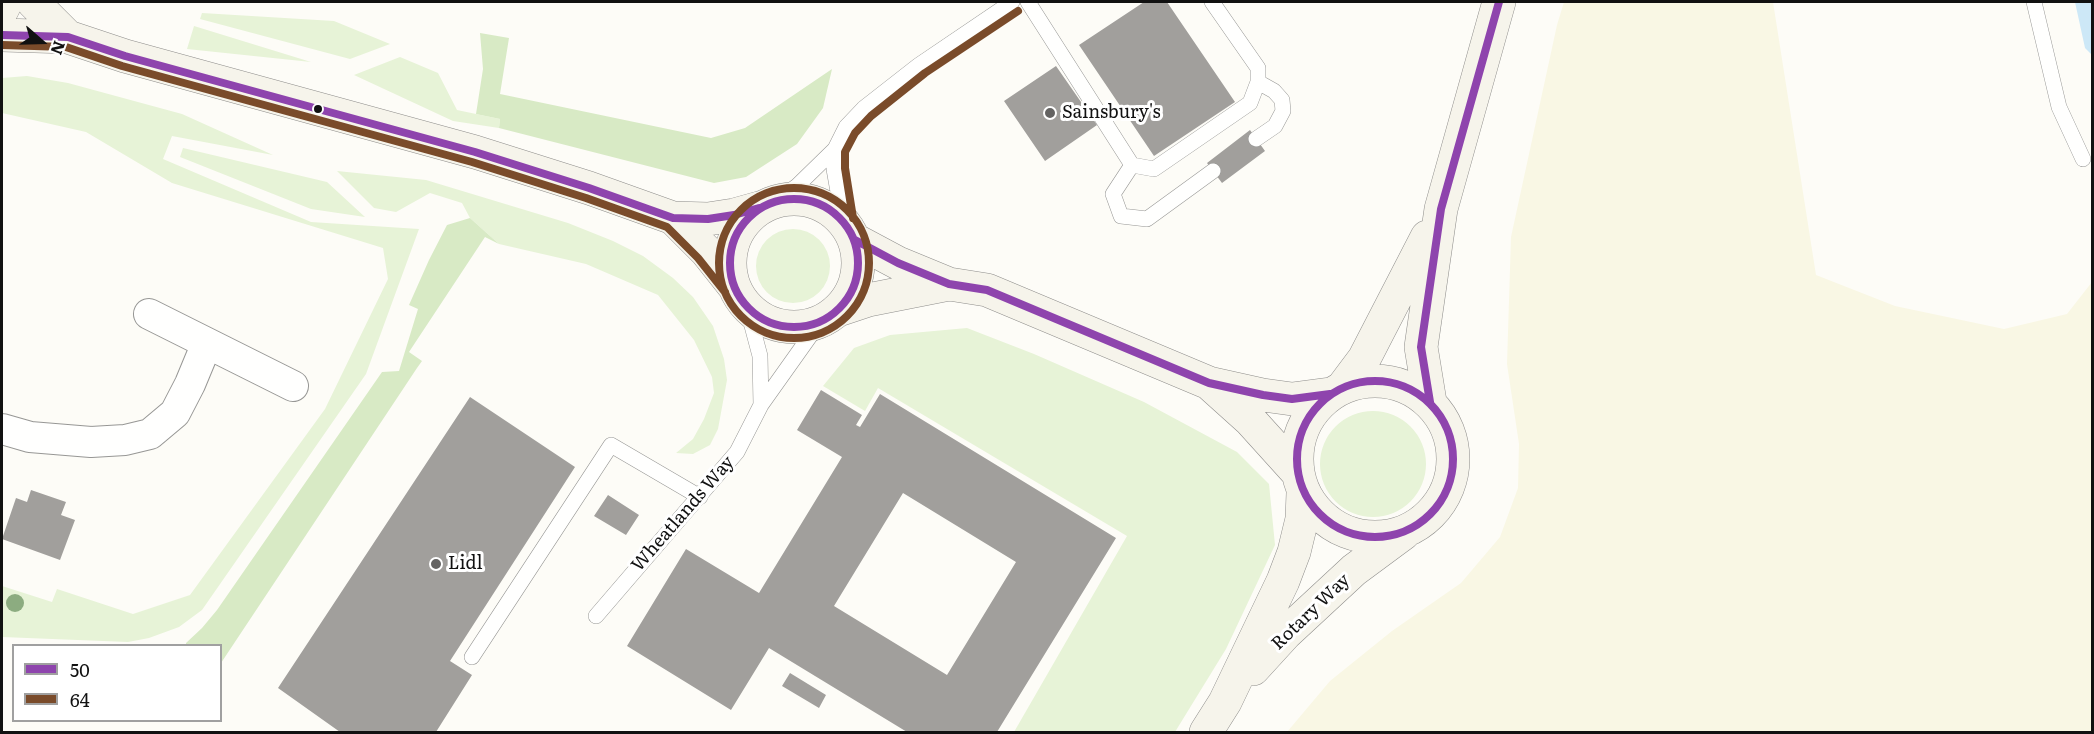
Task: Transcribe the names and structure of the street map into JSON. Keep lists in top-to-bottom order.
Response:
{
  "streets": {
    "street": ["Rotary Way"],
    "lane": ["Wheatlands Way"]
  },
  "places": ["Sainsbury's", "Lidl"],
  "lines": ["transit line 50", "transit line 64"],
  "legend": ["50", "64"],
  "north": "right"
}
